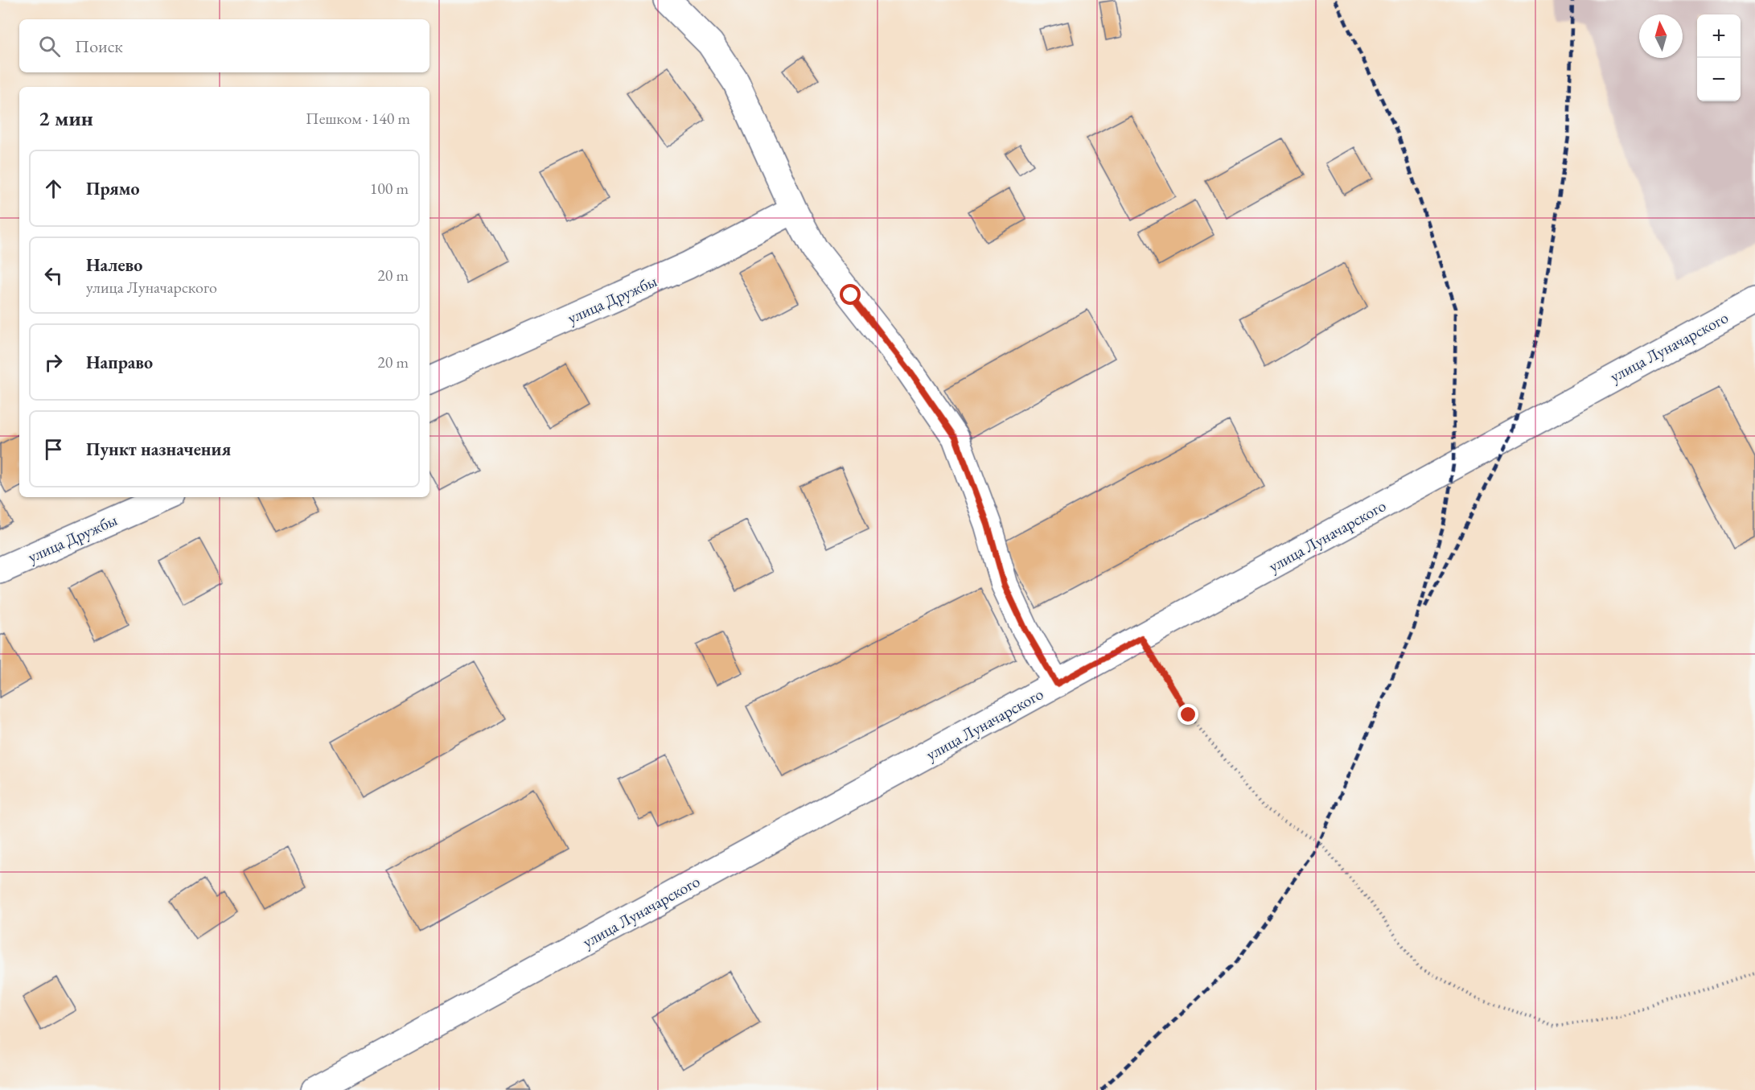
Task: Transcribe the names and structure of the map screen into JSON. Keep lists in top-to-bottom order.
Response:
{
  "streets": {
    "street": ["улица Дружбы", "улица Луначарского"]
  },
  "north": "top",
  "page": {
    "map_buttons": ["+", "−"],
    "search": "Поиск",
    "heading": ["2 мин", "Пешком · 140 m"],
    "list": [
      ["Прямо", "100 m"],
      ["Налево", "улица Луначарского", "20 m"],
      ["Направо", "20 m"],
      "Пункт назначения"
    ]
  }
}
